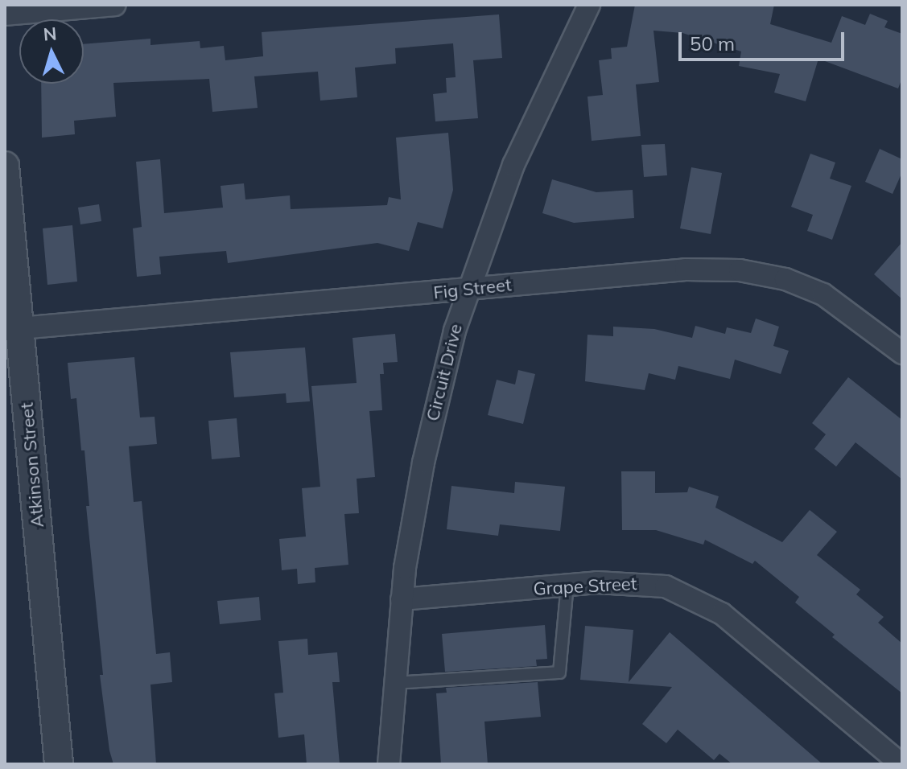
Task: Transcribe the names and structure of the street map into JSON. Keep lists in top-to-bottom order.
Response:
{
  "streets": {
    "street": [
      "Fig Street",
      "Circuit Drive",
      "Atkinson Street",
      "Grape Street"
    ]
  },
  "crossings": [
    ["Fig Street", "Circuit Drive"],
    ["Fig Street", "Atkinson Street"],
    ["Circuit Drive", "Grape Street"]
  ],
  "scale_bar": "50 m",
  "north": "top"
}
